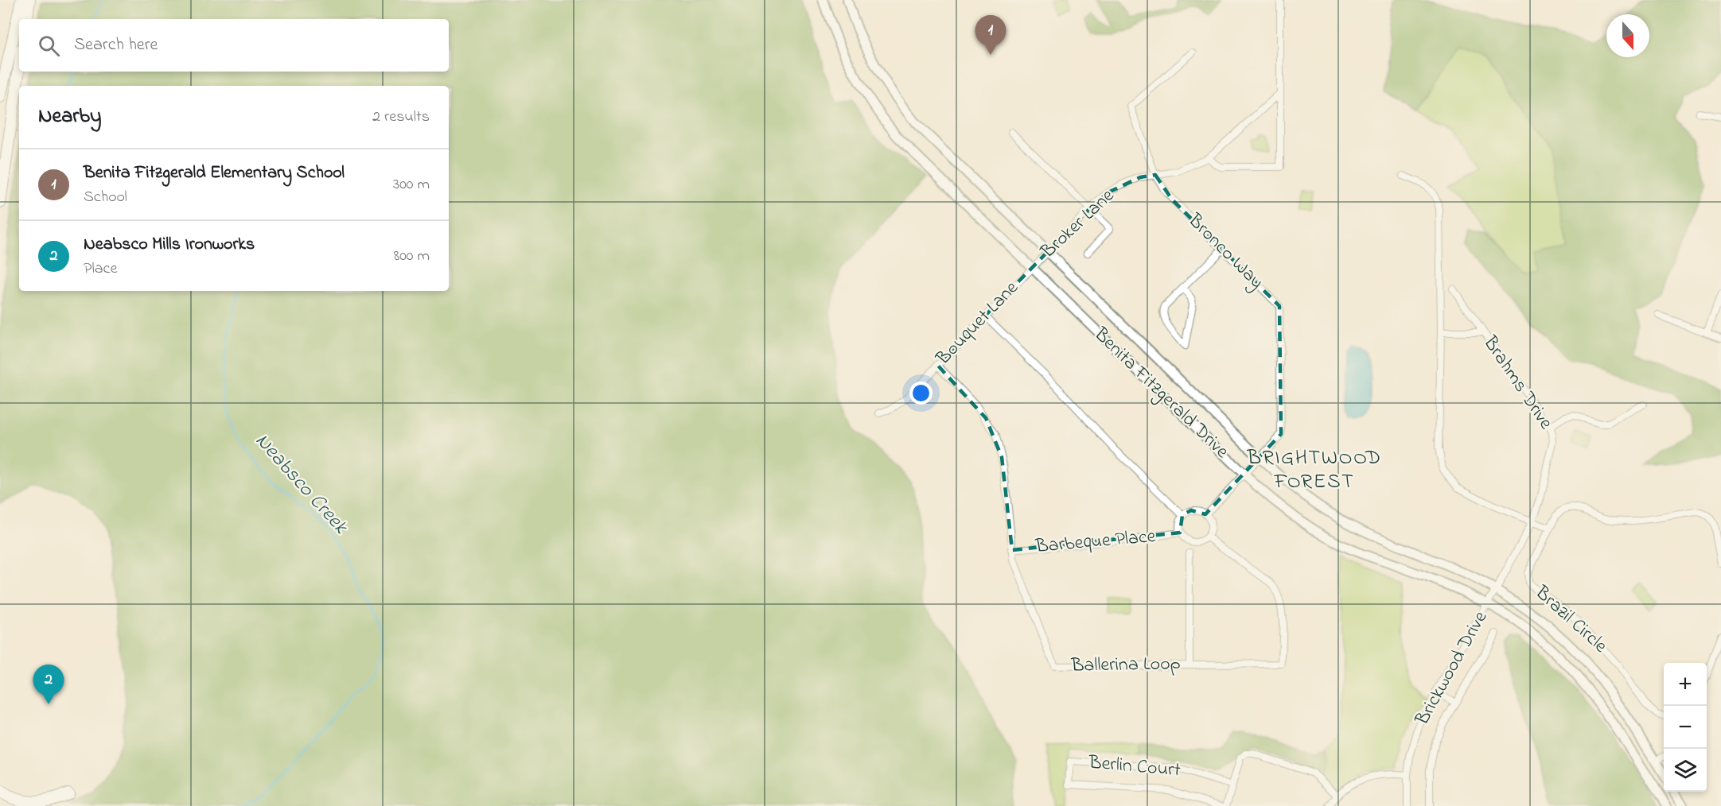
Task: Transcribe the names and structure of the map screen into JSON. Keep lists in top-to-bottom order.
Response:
{
  "streets": {
    "main road": ["Benita Fitzgerald Drive"],
    "street": [
      "Broker Lane",
      "Bronco Way",
      "Bouquet Lane",
      "Brahms Drive",
      "Barbeque Place",
      "Brazil Circle",
      "Ballerina Loop",
      "Brickwood Drive",
      "Berlin Court"
    ]
  },
  "crossings": [
    ["Broker Lane", "Bronco Way"],
    ["Broker Lane", "Bouquet Lane"],
    ["Broker Lane", "Benita Fitzgerald Drive"],
    ["Bronco Way", "Benita Fitzgerald Drive"],
    ["Bouquet Lane", "Benita Fitzgerald Drive"],
    ["Bouquet Lane", "Ballerina Loop"],
    ["Brahms Drive", "Benita Fitzgerald Drive"],
    ["Brahms Drive", "Brickwood Drive"],
    ["Benita Fitzgerald Drive", "Brickwood Drive"],
    ["Barbeque Place", "Ballerina Loop"]
  ],
  "districts": ["BRIGHTWOOD FOREST"],
  "water": ["Neabsco Creek"],
  "north": "bottom",
  "page": {
    "pins": ["1", "2"],
    "search": "Search here",
    "heading": ["Nearby", "2 results"],
    "list": [
      {
        "mark": "1",
        "name": "Benita Fitzgerald Elementary School",
        "note": "School",
        "value": "300 m"
      },
      {
        "mark": "2",
        "name": "Neabsco Mills Ironworks",
        "note": "Place",
        "value": "800 m"
      }
    ],
    "map_buttons": ["+", "−"]
  }
}
